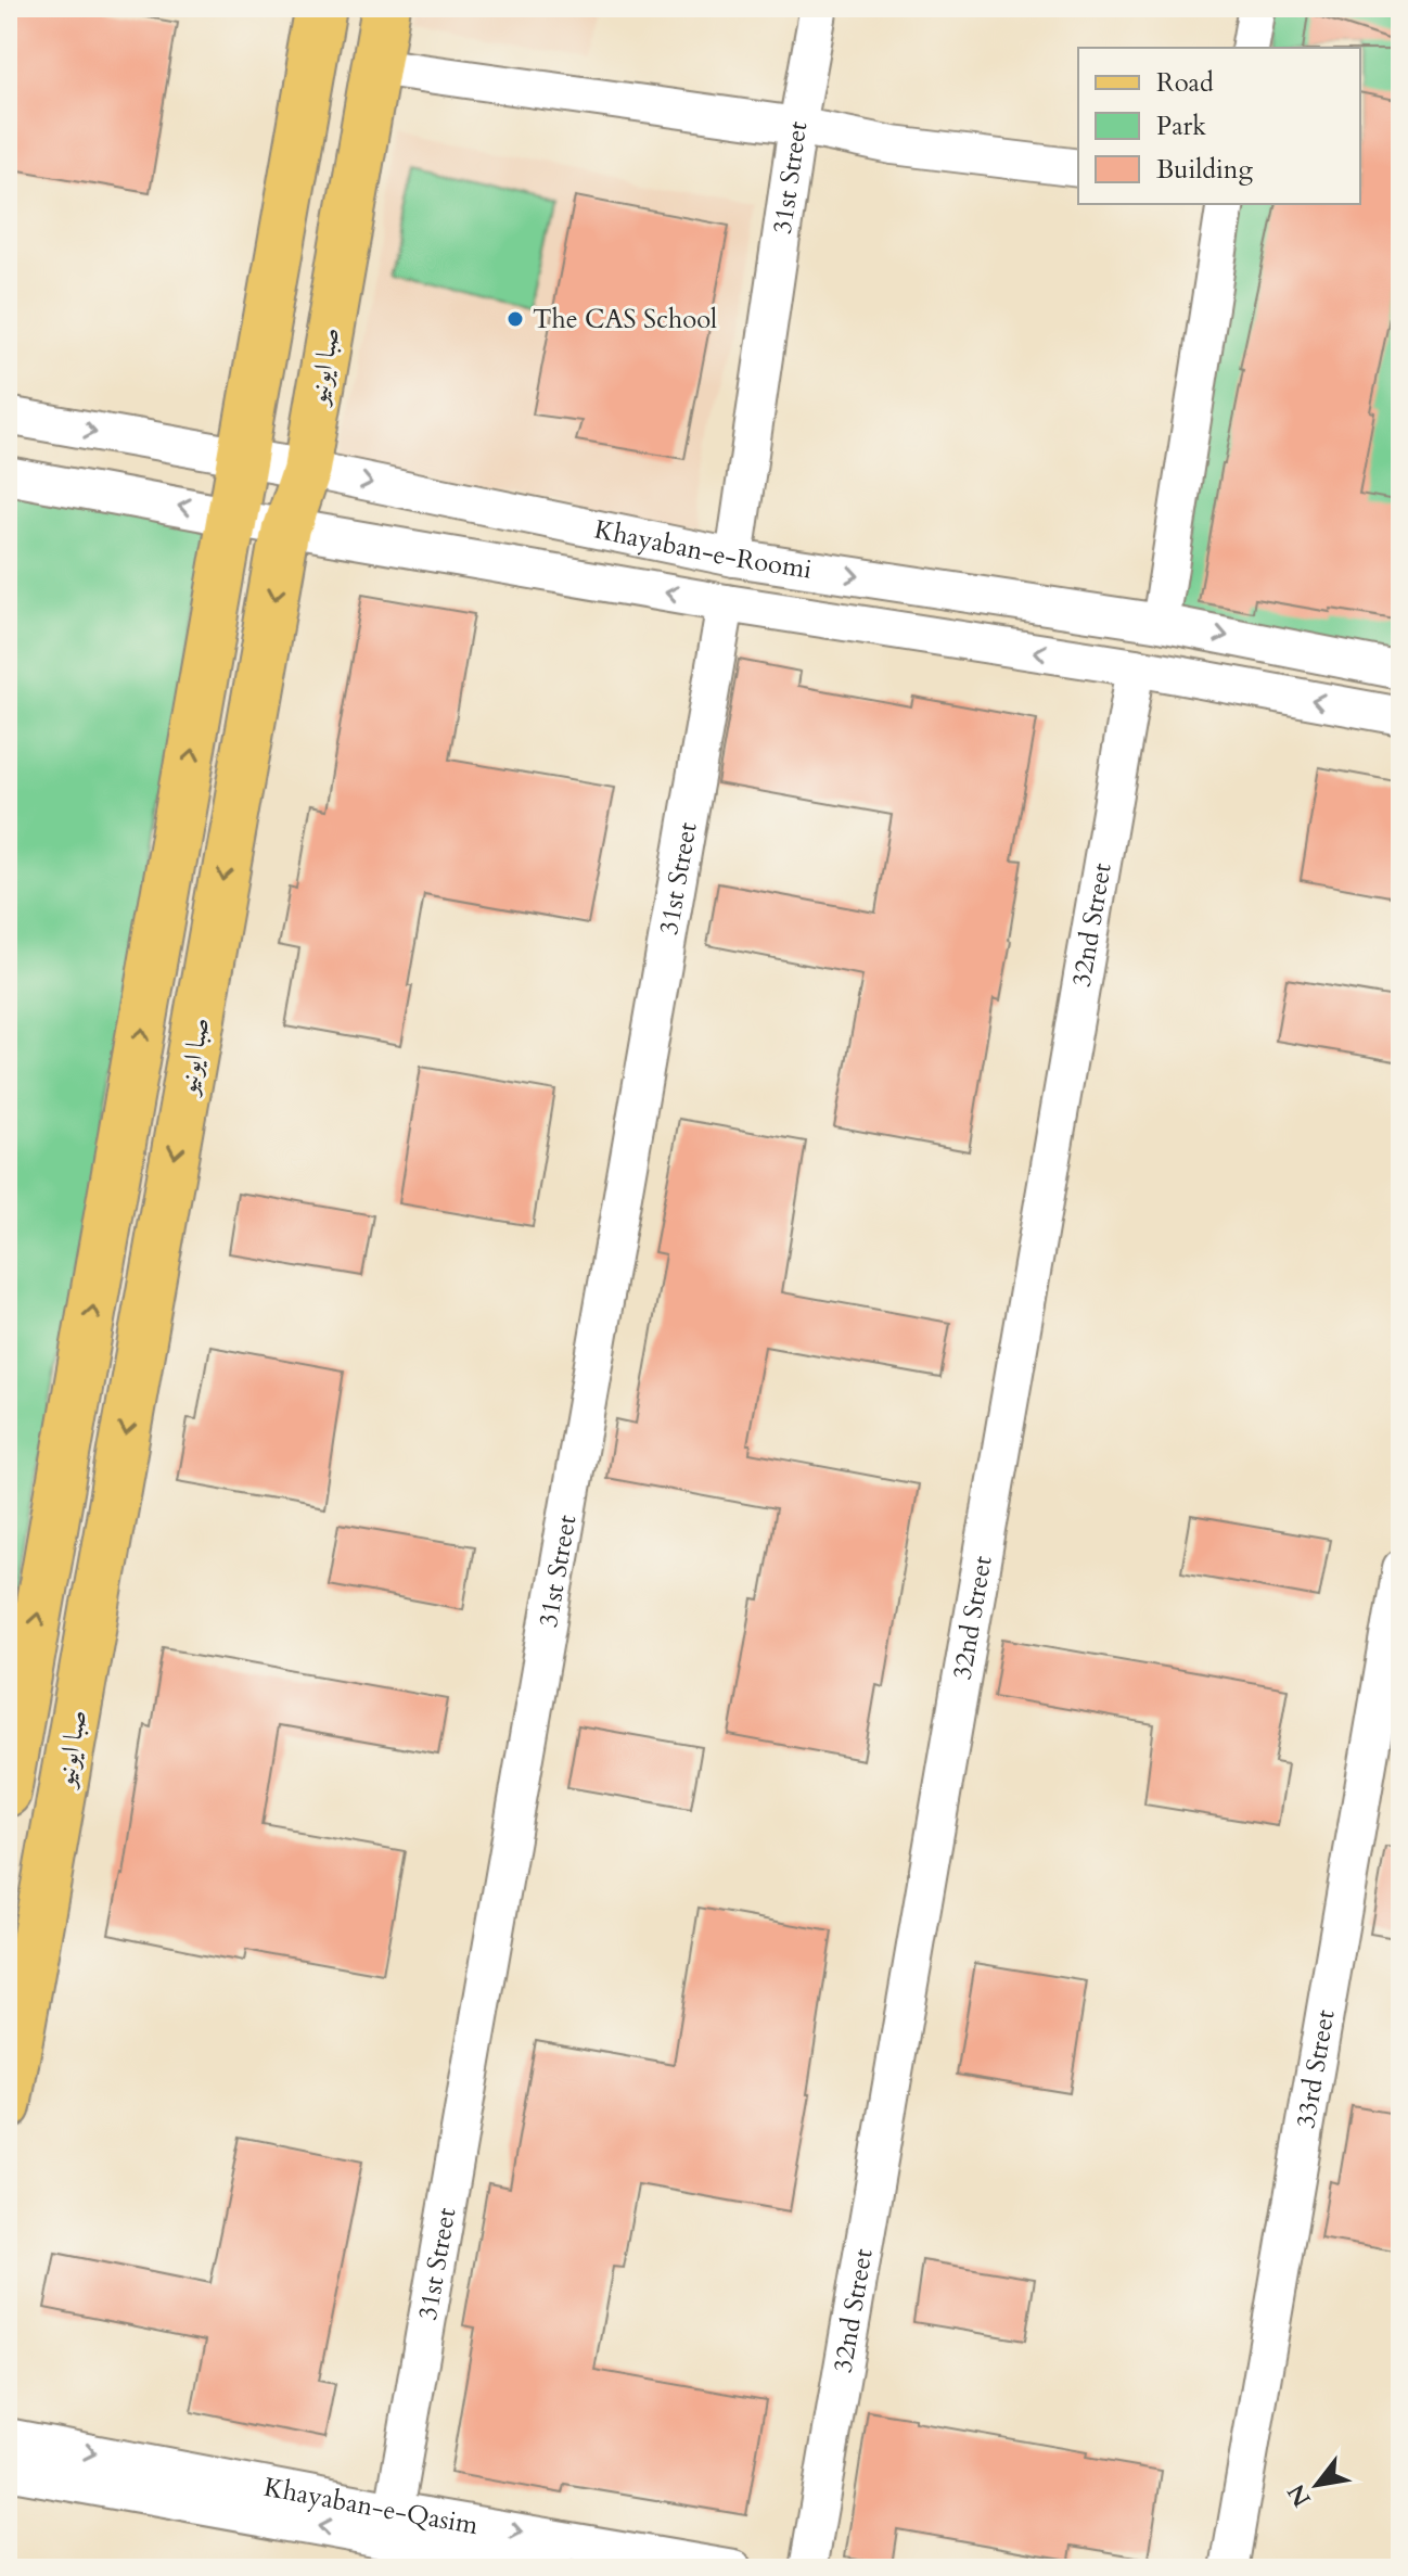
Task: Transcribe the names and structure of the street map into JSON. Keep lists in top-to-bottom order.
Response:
{
  "streets": {
    "main road": ["صبا ایونیو"],
    "street": [
      "31st Street",
      "Khayaban-e-Roomi",
      "32nd Street",
      "33rd Street",
      "Khayaban-e-Qasim"
    ]
  },
  "crossings": [
    ["31st Street", "Khayaban-e-Roomi"],
    ["31st Street", "Khayaban-e-Qasim"],
    ["صبا ایونیو", "Khayaban-e-Roomi"],
    ["Khayaban-e-Roomi", "32nd Street"]
  ],
  "places": ["The CAS School"],
  "legend": ["Road", "Park", "Building"],
  "north": "bottom left"
}
